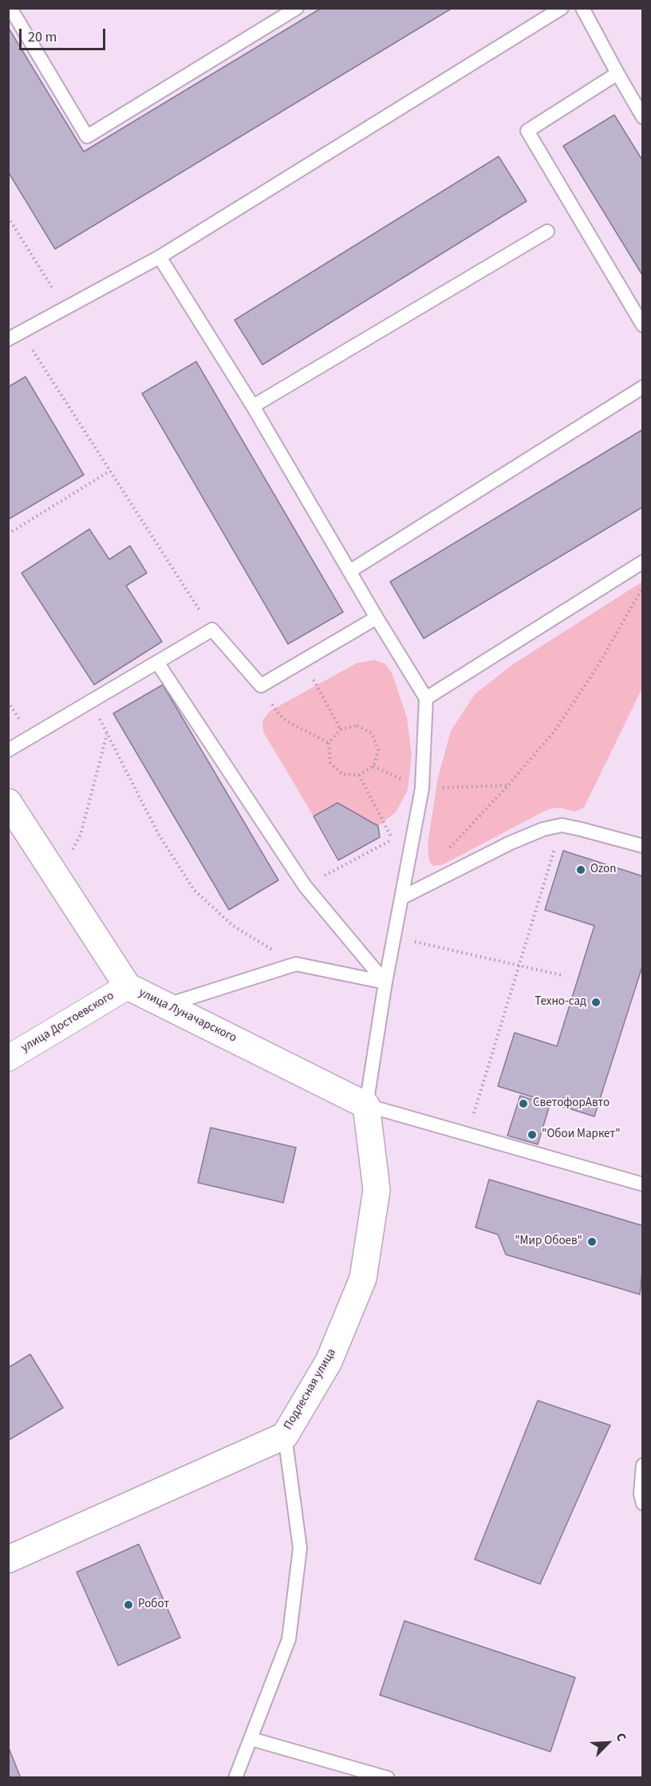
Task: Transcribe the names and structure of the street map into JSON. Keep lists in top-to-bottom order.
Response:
{
  "streets": {
    "street": ["улица Луначарского", "улица Достоевского", "Подлесная улица"]
  },
  "crossings": [
    ["улица Луначарского", "улица Достоевского"],
    ["улица Луначарского", "Подлесная улица"]
  ],
  "places": [
    "Ozon",
    "Техно-сад",
    "СветофорАвто",
    "\"Обои Маркет\"",
    "\"Мир Обоев\"",
    "Робот"
  ],
  "scale_bar": "20 m",
  "north": "top right"
}
